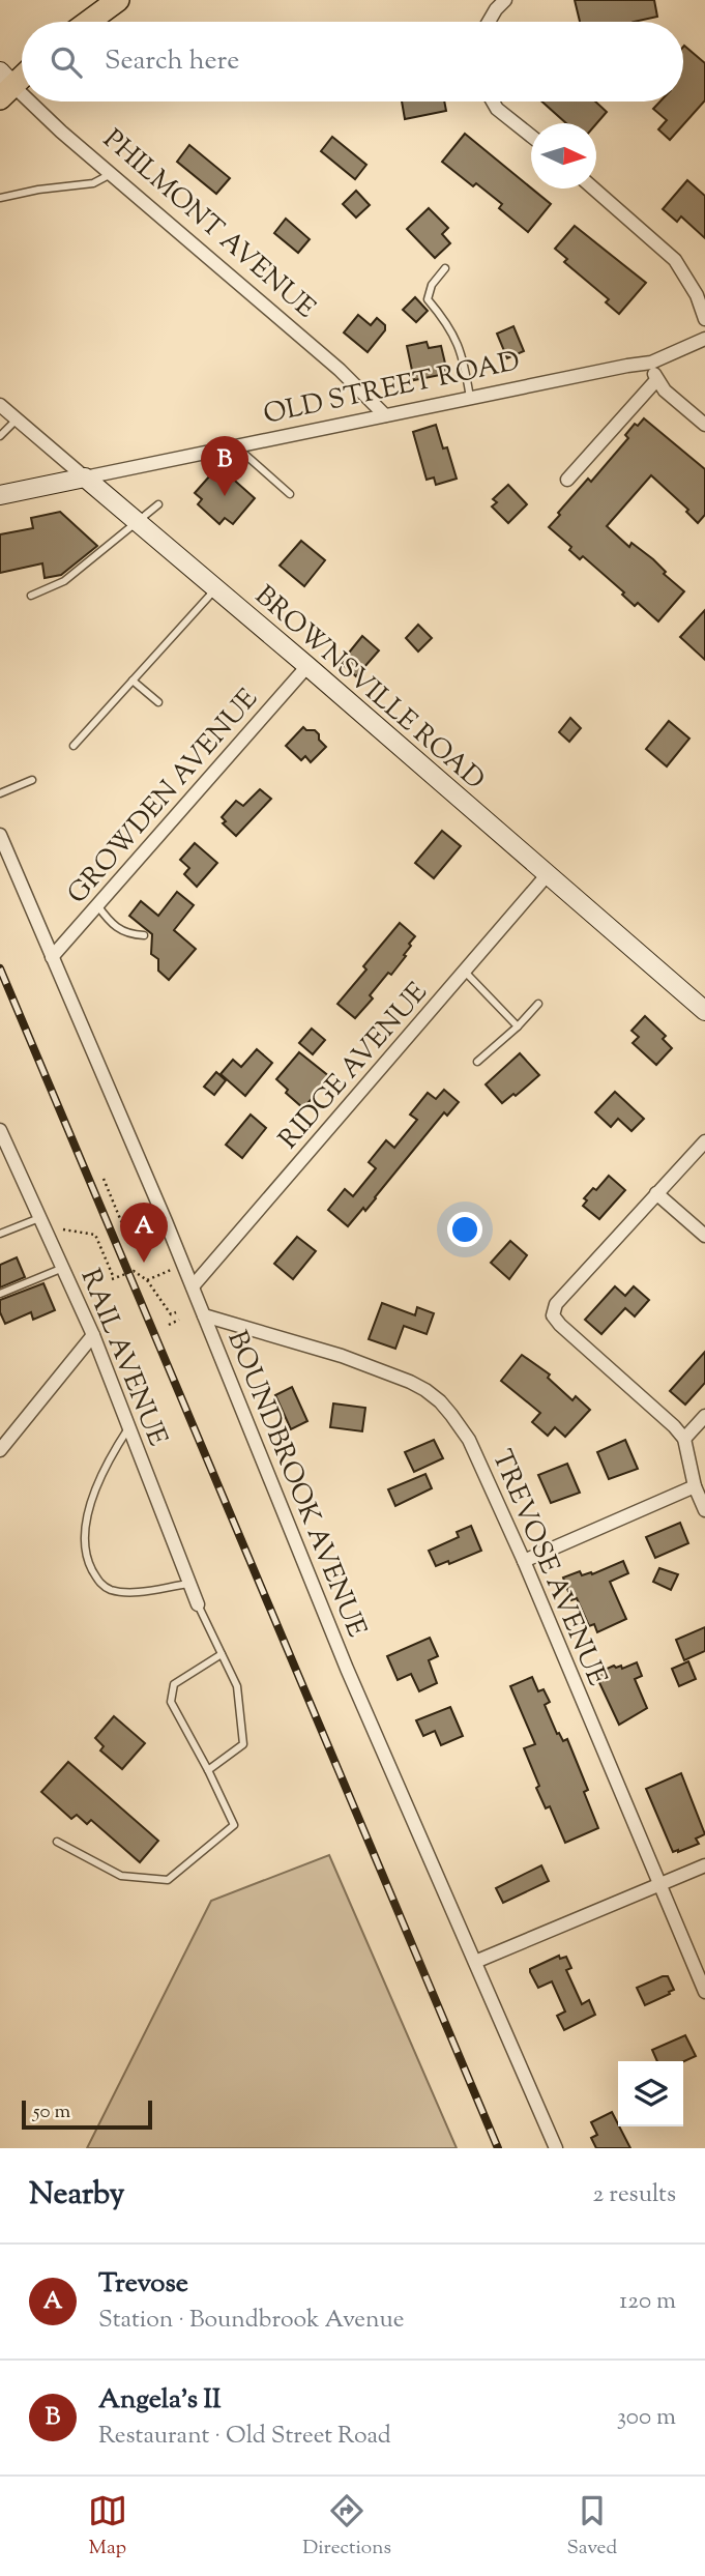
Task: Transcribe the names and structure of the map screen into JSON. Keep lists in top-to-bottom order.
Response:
{
  "streets": {
    "street": [
      "PHILMONT AVENUE",
      "OLD STREET ROAD",
      "BROWNSVILLE ROAD",
      "GROWDEN AVENUE",
      "RIDGE AVENUE",
      "RAIL AVENUE",
      "BOUNDBROOK AVENUE",
      "TREVOSE AVENUE"
    ]
  },
  "crossings": [
    ["PHILMONT AVENUE", "OLD STREET ROAD"],
    ["OLD STREET ROAD", "BROWNSVILLE ROAD"],
    ["BROWNSVILLE ROAD", "GROWDEN AVENUE"],
    ["BROWNSVILLE ROAD", "RIDGE AVENUE"],
    ["GROWDEN AVENUE", "BOUNDBROOK AVENUE"],
    ["RIDGE AVENUE", "BOUNDBROOK AVENUE"],
    ["BOUNDBROOK AVENUE", "TREVOSE AVENUE"]
  ],
  "scale_bar": "50 m",
  "north": "right",
  "page": {
    "search": "Search here",
    "pins": ["B", "A"],
    "scale": "50 m",
    "heading": ["Nearby", "2 results"],
    "list": [
      {
        "mark": "A",
        "name": "Trevose",
        "note": "Station · Boundbrook Avenue",
        "value": "120 m"
      },
      {
        "mark": "B",
        "name": "Angela's II",
        "note": "Restaurant · Old Street Road",
        "value": "300 m"
      }
    ],
    "nav": ["Map", "Directions", "Saved"]
  }
}
